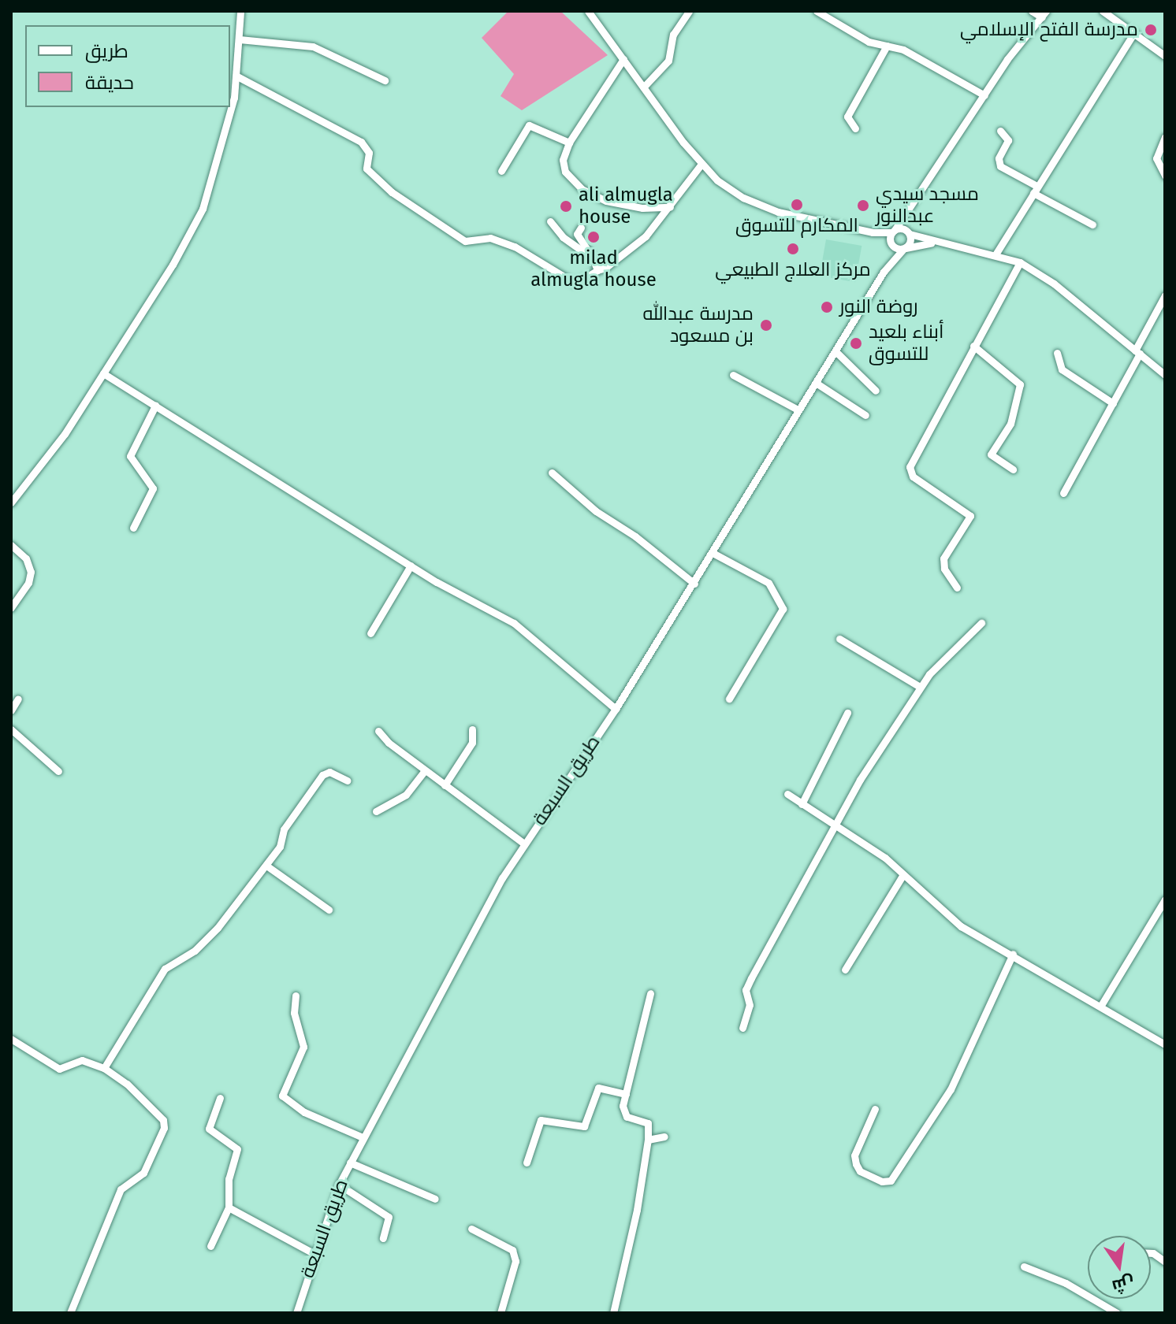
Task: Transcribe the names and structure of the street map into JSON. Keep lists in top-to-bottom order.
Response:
{
  "streets": {
    "street": ["طريق السبعة"]
  },
  "places": [
    "مدرسة الفتح الإسلامي",
    "المكارم للتسوق",
    "مسجد سيدي عبدالنور",
    "ali almugla house",
    "milad almugla house",
    "مركز العلاج الطبيعي",
    "روضة النور",
    "مدرسة عبدالله بن مسعود",
    "أبناء بلعيد للتسوق"
  ],
  "legend": ["طريق", "حديقة"],
  "north": "bottom"
}
